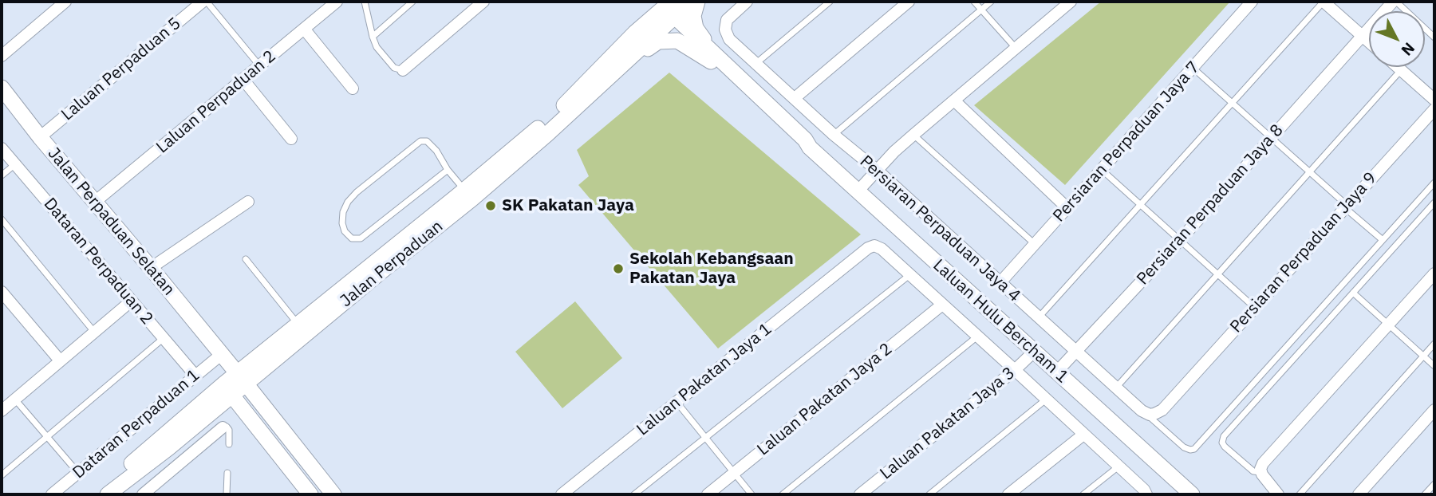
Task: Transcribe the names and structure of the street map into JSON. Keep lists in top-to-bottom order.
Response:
{
  "streets": {
    "street": [
      "Laluan Perpaduan 5",
      "Laluan Perpaduan 2",
      "Persiaran Perpaduan Jaya 7",
      "Persiaran Perpaduan Jaya 8",
      "Jalan Perpaduan Selatan",
      "Persiaran Perpaduan Jaya 4",
      "Persiaran Perpaduan Jaya 9",
      "Dataran Perpaduan 2",
      "Jalan Perpaduan",
      "Laluan Hulu Bercham 1",
      "Laluan Pakatan Jaya 1",
      "Laluan Pakatan Jaya 2",
      "Laluan Pakatan Jaya 3",
      "Dataran Perpaduan 1"
    ]
  },
  "crossings": [
    ["Laluan Perpaduan 5", "Jalan Perpaduan Selatan"],
    ["Laluan Perpaduan 2", "Jalan Perpaduan Selatan"],
    ["Persiaran Perpaduan Jaya 7", "Persiaran Perpaduan Jaya 4"],
    ["Persiaran Perpaduan Jaya 8", "Persiaran Perpaduan Jaya 4"],
    ["Persiaran Perpaduan Jaya 8", "Laluan Hulu Bercham 1"],
    ["Jalan Perpaduan Selatan", "Jalan Perpaduan"],
    ["Jalan Perpaduan Selatan", "Dataran Perpaduan 1"],
    ["Persiaran Perpaduan Jaya 4", "Persiaran Perpaduan Jaya 9"],
    ["Dataran Perpaduan 2", "Dataran Perpaduan 1"],
    ["Jalan Perpaduan", "Laluan Hulu Bercham 1"],
    ["Laluan Hulu Bercham 1", "Laluan Pakatan Jaya 3"]
  ],
  "places": ["SK Pakatan Jaya", "Sekolah Kebangsaan Pakatan Jaya"],
  "north": "bottom right"
}
